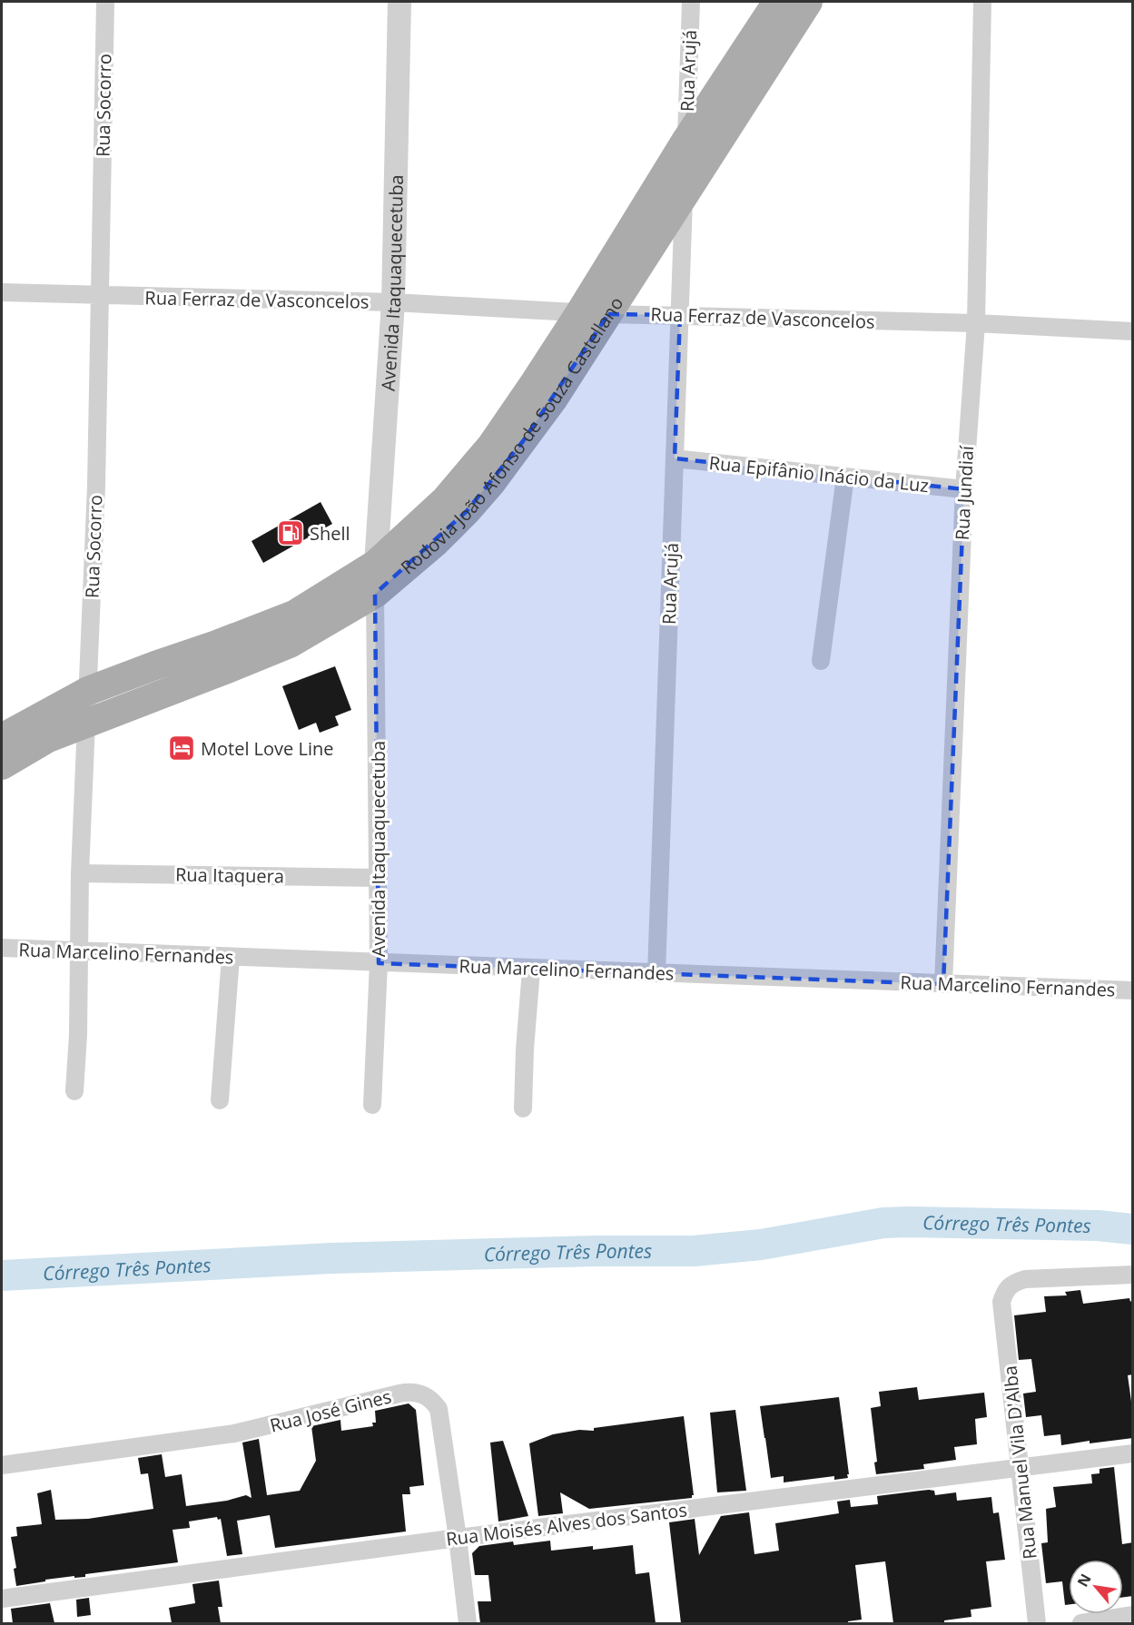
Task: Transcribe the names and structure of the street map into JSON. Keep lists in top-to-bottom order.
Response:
{
  "streets": {
    "main road": ["Rodovia João Afonso de Souza Castellano"],
    "street": [
      "Rua Arujá",
      "Rua Socorro",
      "Avenida Itaquaquecetuba",
      "Rua Ferraz de Vasconcelos",
      "Rua Epifânio Inácio da Luz",
      "Rua Jundiaí",
      "Rua Itaquera",
      "Rua Marcelino Fernandes",
      "Rua José Gines",
      "Rua Manuel Vila D'Alba",
      "Rua Moisés Alves dos Santos"
    ]
  },
  "crossings": [
    ["Rua Arujá", "Rua Ferraz de Vasconcelos"],
    ["Rua Arujá", "Rodovia João Afonso de Souza Castellano"],
    ["Rua Arujá", "Rua Epifânio Inácio da Luz"],
    ["Rua Arujá", "Rua Marcelino Fernandes"],
    ["Rua Socorro", "Rua Ferraz de Vasconcelos"],
    ["Rua Socorro", "Rodovia João Afonso de Souza Castellano"],
    ["Rua Socorro", "Rua Itaquera"],
    ["Rua Socorro", "Rua Marcelino Fernandes"],
    ["Avenida Itaquaquecetuba", "Rua Ferraz de Vasconcelos"],
    ["Avenida Itaquaquecetuba", "Rodovia João Afonso de Souza Castellano"],
    ["Avenida Itaquaquecetuba", "Rua Itaquera"],
    ["Avenida Itaquaquecetuba", "Rua Marcelino Fernandes"],
    ["Rua Ferraz de Vasconcelos", "Rodovia João Afonso de Souza Castellano"],
    ["Rua Ferraz de Vasconcelos", "Rua Jundiaí"],
    ["Rua Epifânio Inácio da Luz", "Rua Jundiaí"],
    ["Rua Jundiaí", "Rua Marcelino Fernandes"],
    ["Rua José Gines", "Rua Moisés Alves dos Santos"],
    ["Rua Manuel Vila D'Alba", "Rua Moisés Alves dos Santos"]
  ],
  "water": ["Córrego Três Pontes"],
  "places": {
    "fuel station": ["Shell"],
    "hotel": ["Motel Love Line"]
  },
  "north": "top left"
}
